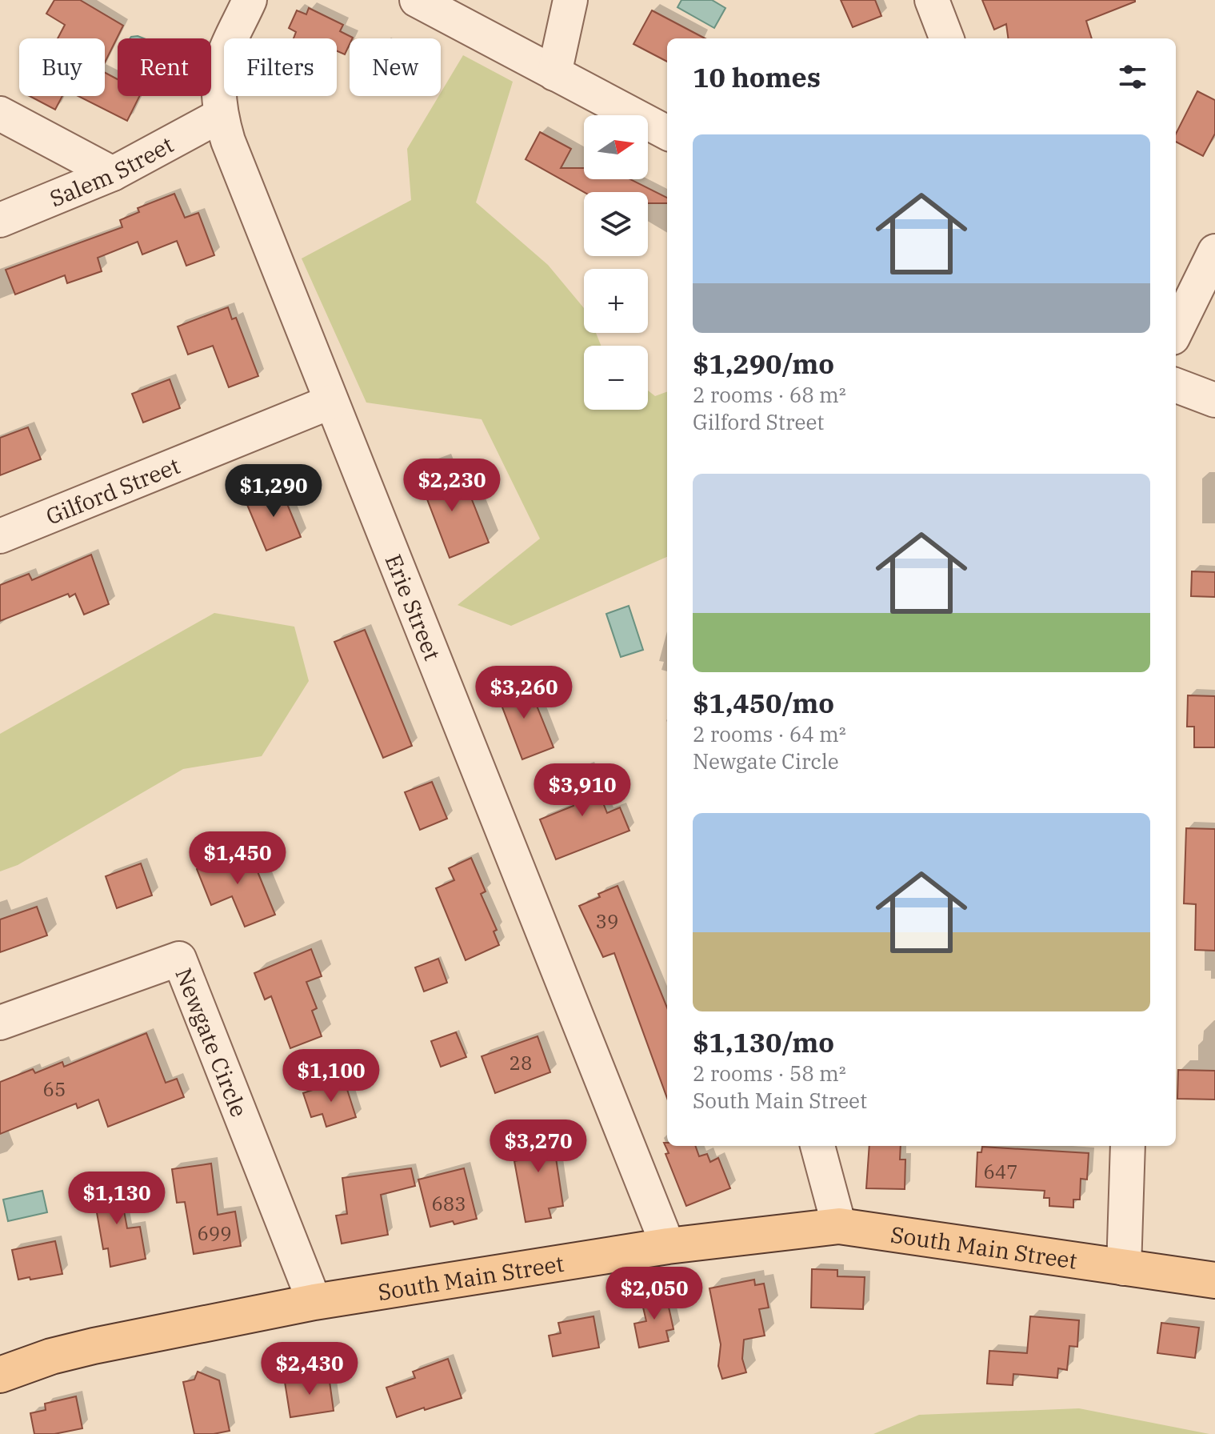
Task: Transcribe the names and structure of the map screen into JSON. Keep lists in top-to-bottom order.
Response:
{
  "streets": {
    "main road": ["South Main Street"],
    "street": [
      "Salem Street",
      "Gilford Street",
      "Erie Street",
      "Newgate Circle"
    ]
  },
  "crossings": [
    ["Salem Street", "Erie Street"],
    ["Gilford Street", "Erie Street"],
    ["Erie Street", "South Main Street"],
    ["Newgate Circle", "South Main Street"]
  ],
  "house_numbers": [
    "39",
    "28",
    "65",
    "647",
    "683",
    "699"
  ],
  "north": "right",
  "page": {
    "chip": [
      "Buy",
      "Rent",
      "Filters",
      "New"
    ],
    "heading": "10 homes",
    "map_buttons": ["+", "−"],
    "list": [
      {
        "name": "$1,290/mo",
        "note": "2 rooms · 68 m² · Gilford Street"
      },
      {
        "name": "$1,450/mo",
        "note": "2 rooms · 64 m² · Newgate Circle"
      },
      {
        "name": "$1,130/mo",
        "note": "2 rooms · 58 m² · South Main Street"
      }
    ],
    "price": [
      "$2,230",
      "$1,290",
      "$3,260",
      "$3,910",
      "$1,450",
      "$1,100",
      "$3,270",
      "$1,130",
      "$2,050",
      "$2,430"
    ]
  }
}
